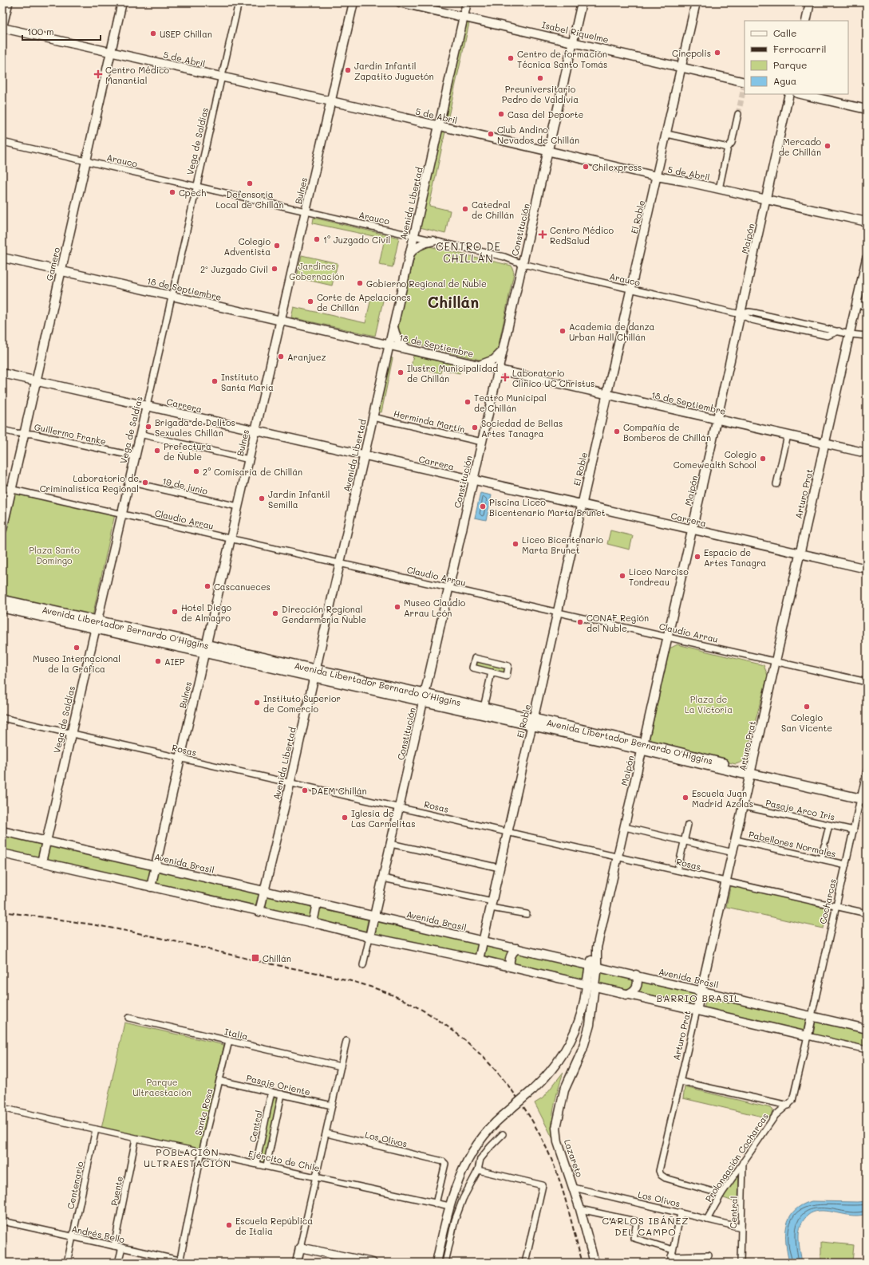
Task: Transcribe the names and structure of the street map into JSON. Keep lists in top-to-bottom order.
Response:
{
  "streets": {
    "main road": ["Avenida Libertador Bernardo O'Higgins"],
    "street": [
      "Isabel Riquelme",
      "5 de Abril",
      "Vega de Saldías",
      "Arauco",
      "Bulnes",
      "Avenida Libertad",
      "El Roble",
      "Constitución",
      "Maipón",
      "Gamero",
      "18 de Septiembre",
      "Carrera",
      "Herminda Martín",
      "Guillermo Franke",
      "19 de junio",
      "Arturo Prat",
      "Claudio Arrau",
      "Rosas",
      "Pasaje Arco Iris",
      "Pabellones Normales",
      "Avenida Brasil",
      "Cocharcas",
      "Italia",
      "Pasaje Oriente",
      "Santa Rosa",
      "Central",
      "Los Olivos",
      "Prolongación Cocharcas",
      "Lazareto",
      "Ejército de Chile",
      "Centenario",
      "Puente",
      "Andrés Bello"
    ]
  },
  "crossings": [
    ["Isabel Riquelme", "Avenida Libertad"],
    ["Isabel Riquelme", "El Roble"],
    ["Isabel Riquelme", "Constitución"],
    ["5 de Abril", "Vega de Saldías"],
    ["5 de Abril", "Bulnes"],
    ["5 de Abril", "Avenida Libertad"],
    ["5 de Abril", "El Roble"],
    ["5 de Abril", "Constitución"],
    ["5 de Abril", "Maipón"],
    ["5 de Abril", "Gamero"],
    ["Vega de Saldías", "Arauco"],
    ["Vega de Saldías", "18 de Septiembre"],
    ["Vega de Saldías", "Carrera"],
    ["Vega de Saldías", "Guillermo Franke"],
    ["Vega de Saldías", "19 de junio"],
    ["Vega de Saldías", "Claudio Arrau"],
    ["Vega de Saldías", "Avenida Libertador Bernardo O'Higgins"],
    ["Vega de Saldías", "Rosas"],
    ["Vega de Saldías", "Avenida Brasil"],
    ["Arauco", "Bulnes"],
    ["Arauco", "Avenida Libertad"],
    ["Arauco", "El Roble"],
    ["Arauco", "Constitución"],
    ["Arauco", "Maipón"],
    ["Arauco", "Gamero"],
    ["Arauco", "Arturo Prat"],
    ["Bulnes", "18 de Septiembre"],
    ["Bulnes", "Carrera"],
    ["Bulnes", "19 de junio"],
    ["Bulnes", "Claudio Arrau"],
    ["Bulnes", "Avenida Libertador Bernardo O'Higgins"],
    ["Bulnes", "Rosas"],
    ["Bulnes", "Avenida Brasil"],
    ["Avenida Libertad", "18 de Septiembre"],
    ["Avenida Libertad", "Carrera"],
    ["Avenida Libertad", "Herminda Martín"],
    ["Avenida Libertad", "Claudio Arrau"],
    ["Avenida Libertad", "Avenida Libertador Bernardo O'Higgins"],
    ["Avenida Libertad", "Rosas"],
    ["Avenida Libertad", "Avenida Brasil"],
    ["El Roble", "18 de Septiembre"],
    ["El Roble", "Carrera"],
    ["El Roble", "Claudio Arrau"],
    ["El Roble", "Avenida Libertador Bernardo O'Higgins"],
    ["El Roble", "Rosas"],
    ["El Roble", "Avenida Brasil"],
    ["Constitución", "18 de Septiembre"],
    ["Constitución", "Carrera"],
    ["Constitución", "Herminda Martín"],
    ["Constitución", "Claudio Arrau"],
    ["Constitución", "Avenida Libertador Bernardo O'Higgins"],
    ["Constitución", "Rosas"],
    ["Constitución", "Avenida Brasil"],
    ["Maipón", "18 de Septiembre"],
    ["Maipón", "Carrera"],
    ["Maipón", "Claudio Arrau"],
    ["Maipón", "Avenida Libertador Bernardo O'Higgins"],
    ["Maipón", "Rosas"],
    ["Maipón", "Avenida Brasil"],
    ["Maipón", "Lazareto"],
    ["Gamero", "18 de Septiembre"],
    ["Gamero", "Carrera"],
    ["Gamero", "Guillermo Franke"],
    ["Gamero", "Claudio Arrau"],
    ["18 de Septiembre", "Arturo Prat"],
    ["Carrera", "Arturo Prat"],
    ["Arturo Prat", "Claudio Arrau"],
    ["Arturo Prat", "Avenida Libertador Bernardo O'Higgins"],
    ["Arturo Prat", "Rosas"],
    ["Arturo Prat", "Pasaje Arco Iris"],
    ["Arturo Prat", "Pabellones Normales"],
    ["Arturo Prat", "Avenida Brasil"],
    ["Arturo Prat", "Prolongación Cocharcas"],
    ["Avenida Libertador Bernardo O'Higgins", "Cocharcas"],
    ["Rosas", "Cocharcas"],
    ["Pasaje Arco Iris", "Cocharcas"],
    ["Pabellones Normales", "Cocharcas"],
    ["Avenida Brasil", "Cocharcas"],
    ["Cocharcas", "Prolongación Cocharcas"],
    ["Italia", "Santa Rosa"],
    ["Pasaje Oriente", "Santa Rosa"],
    ["Pasaje Oriente", "Central"],
    ["Santa Rosa", "Ejército de Chile"],
    ["Santa Rosa", "Andrés Bello"],
    ["Central", "Los Olivos"],
    ["Central", "Prolongación Cocharcas"],
    ["Central", "Ejército de Chile"],
    ["Los Olivos", "Prolongación Cocharcas"],
    ["Los Olivos", "Lazareto"],
    ["Los Olivos", "Ejército de Chile"],
    ["Ejército de Chile", "Centenario"],
    ["Ejército de Chile", "Puente"],
    ["Centenario", "Andrés Bello"],
    ["Puente", "Andrés Bello"]
  ],
  "districts": [
    "CENTRO DE CHILLÁN",
    "Chillán",
    "BARRIO BRASIL",
    "POBLACIÓN ULTRAESTACIÓN",
    "CARLOS IBÁÑEZ DEL CAMPO"
  ],
  "parks": [
    "Jardines Gobernación",
    "Plaza Santo Domingo",
    "Plaza de La Victoria",
    "Parque Ultraestación"
  ],
  "places": {
    "other": [
      "USEP Chillan",
      "Cinepolis",
      "Centro de formación Técnica Santo Tomás",
      "Jardín Infantil Zapatito Juguetón",
      "Preuniversitario Pedro de Valdivia",
      "Casa del Deporte",
      "Club Andino Nevados de Chillán",
      "Mercado de Chillán",
      "Chilexpress",
      "Defensoría Local de Chillán",
      "Cpech",
      "Catedral de Chillán",
      "1° Juzgado Civil",
      "Colegio Adventista",
      "2º Juzgado Civil",
      "Gobierno Regional de Ñuble",
      "Corte de Apelaciones de Chillán",
      "Academia de danza Urban Hall Chillán",
      "Aranjuez",
      "Ilustre Municipalidad de Chillán",
      "Instituto Santa María",
      "Teatro Municipal de Chillán",
      "Brigada de Delitos Sexuales Chillán",
      "Sociedad de Bellas Artes Tanagra",
      "Compañía de Bomberos de Chillán",
      "Prefectura de Ñuble",
      "Colegio Comewealth School",
      "2° Comisaría de Chillán",
      "Laboratorio de Criminalística Regional",
      "Jardín Infantil Semilla",
      "Piscina Liceo Bicentenario Marta Brunet",
      "Liceo Bicentenario Marta Brunet",
      "Espacio de Artes Tanagra",
      "Liceo Narciso Tondreau",
      "Cascanueces",
      "Museo Claudio Arrau León",
      "Hotel Diego de Almagro",
      "Dirección Regional Gendarmería Ñuble",
      "CONAF Región del Ñuble",
      "Museo Internacional de la Gráfica",
      "AIEP",
      "Instituto Superior de Comercio",
      "Colegio San Vicente",
      "DAEM Chillán",
      "Escuela Juan Madrid Azolas",
      "Iglesia de Las Carmelitas",
      "Escuela República de Italia"
    ],
    "health": ["Centro Médico Manantial", "Centro Médico RedSalud", "Laboratorio Clínico UC Christus"],
    "transit": ["Chillán"]
  },
  "legend": [
    "Calle",
    "Ferrocarril",
    "Parque",
    "Agua"
  ],
  "scale_bar": "100 m"
}
